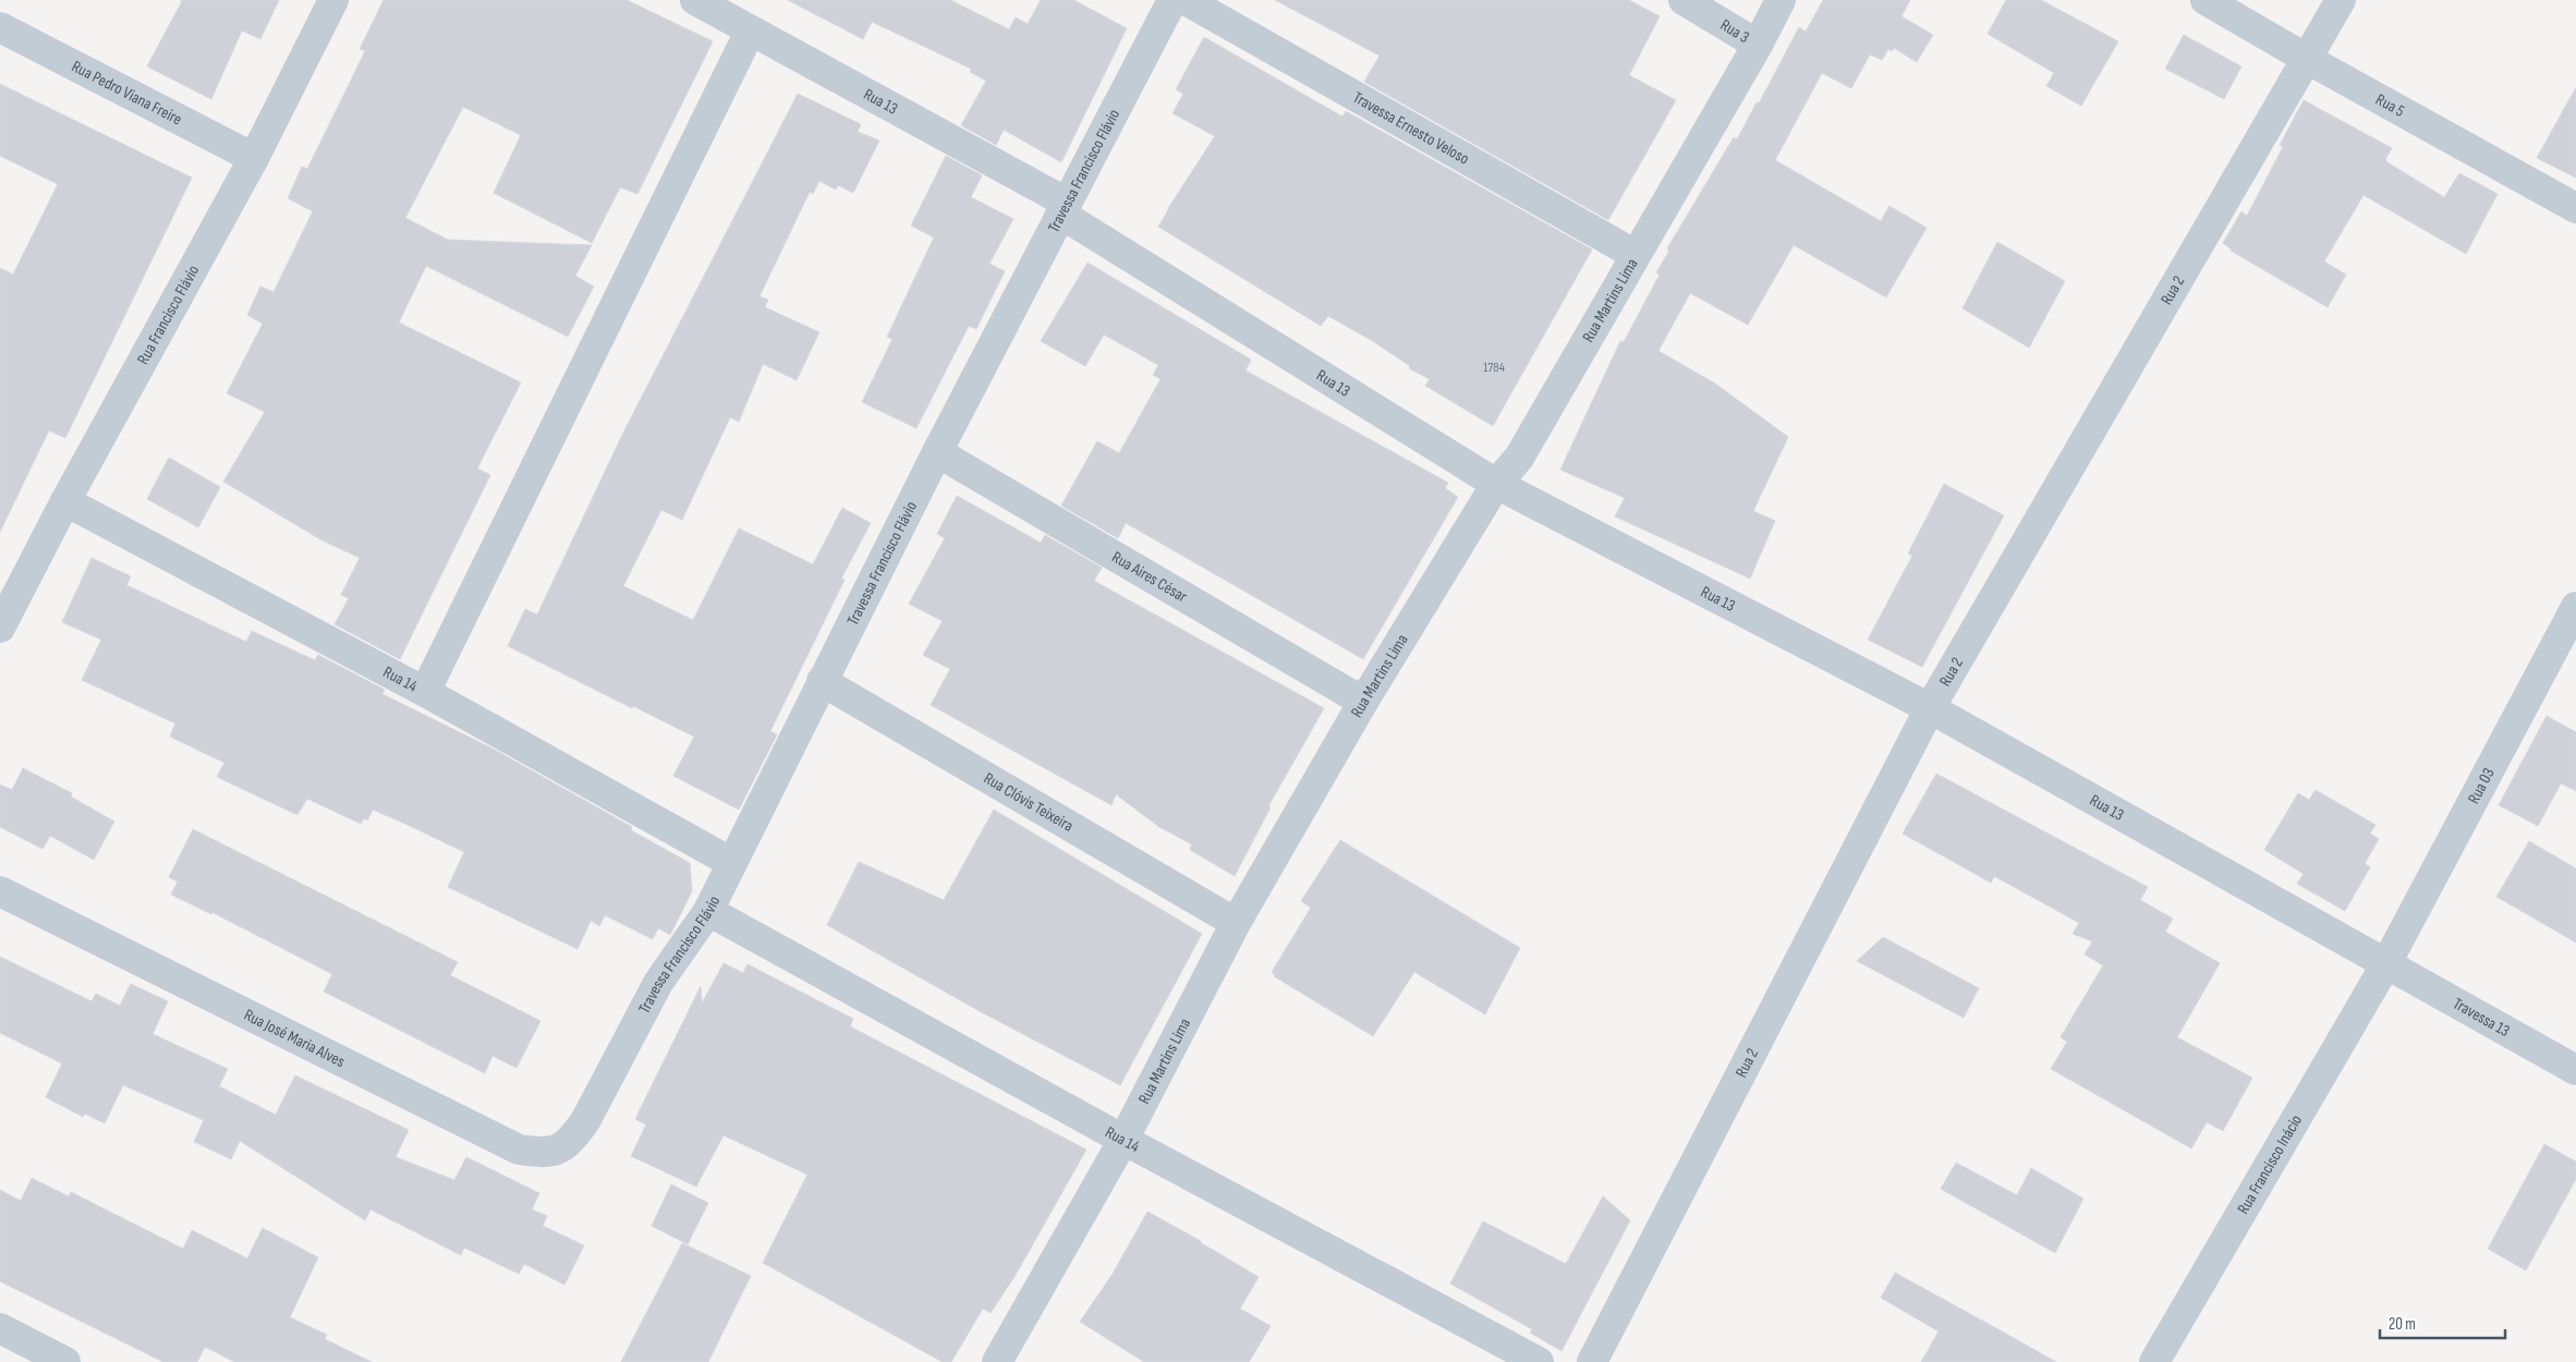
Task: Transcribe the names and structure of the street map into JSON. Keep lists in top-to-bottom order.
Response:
{
  "streets": {
    "street": [
      "Rua 3",
      "Rua Pedro Viana Freire",
      "Rua 13",
      "Rua 5",
      "Travessa Ernesto Veloso",
      "Travessa Francisco Flávio",
      "Rua 2",
      "Rua Martins Lima",
      "Rua Francisco Flávio",
      "Rua Aires César",
      "Rua 14",
      "Rua 03",
      "Rua Clóvis Teixeira",
      "Travessa 13",
      "Rua José Maria Alves",
      "Rua Francisco Inácio"
    ]
  },
  "crossings": [
    ["Rua 3", "Rua Martins Lima"],
    ["Rua Pedro Viana Freire", "Rua Francisco Flávio"],
    ["Rua 13", "Travessa Francisco Flávio"],
    ["Rua 13", "Rua 2"],
    ["Rua 13", "Rua Martins Lima"],
    ["Rua 13", "Rua 03"],
    ["Rua 13", "Travessa 13"],
    ["Rua 13", "Rua Francisco Inácio"],
    ["Rua 5", "Rua 2"],
    ["Travessa Ernesto Veloso", "Rua Martins Lima"],
    ["Travessa Francisco Flávio", "Rua Aires César"],
    ["Travessa Francisco Flávio", "Rua 14"],
    ["Travessa Francisco Flávio", "Rua Clóvis Teixeira"],
    ["Travessa Francisco Flávio", "Rua José Maria Alves"],
    ["Rua Martins Lima", "Rua Aires César"],
    ["Rua Martins Lima", "Rua 14"],
    ["Rua Martins Lima", "Rua Clóvis Teixeira"],
    ["Rua Francisco Flávio", "Rua 14"],
    ["Rua 03", "Travessa 13"],
    ["Rua 03", "Rua Francisco Inácio"],
    ["Travessa 13", "Rua Francisco Inácio"]
  ],
  "house_numbers": ["1784"],
  "scale_bar": "20 m"
}
